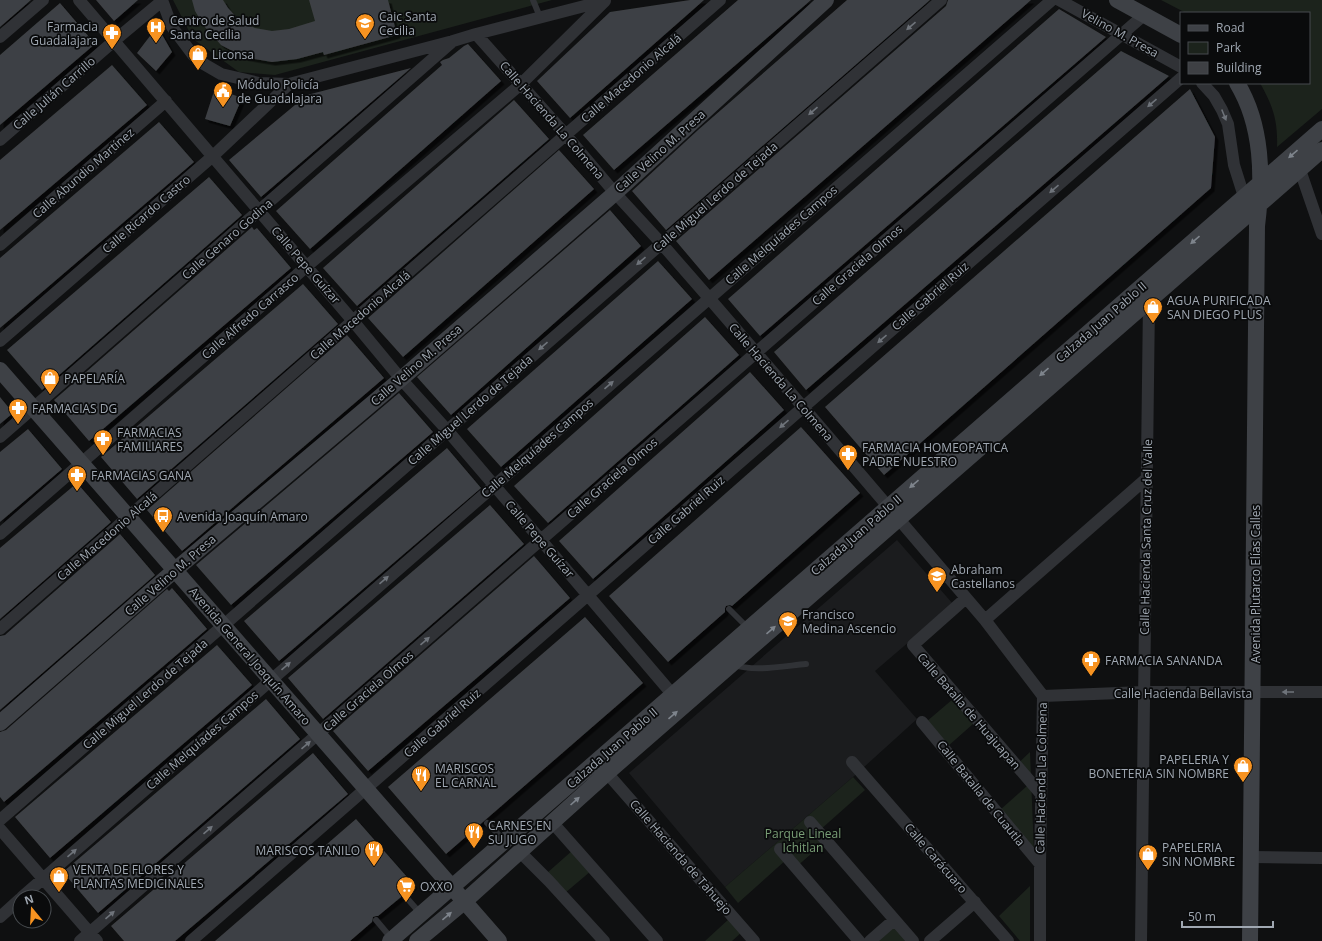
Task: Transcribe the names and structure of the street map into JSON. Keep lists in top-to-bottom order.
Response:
{
  "streets": {
    "street": [
      "Velino M. Presa",
      "Calle Macedonio Alcalá",
      "Calle Julián Carrillo",
      "Calle Hacienda La Colmena",
      "Calle Velino M. Presa",
      "Calle Abundio Martínez",
      "Calle Miguel Lerdo de Tejada",
      "Calle Ricardo Castro",
      "Calle Melquíades Campos",
      "Calle Genaro Godina",
      "Calle Pepe Guízar",
      "Calle Graciela Olmos",
      "Calle Gabriel Ruiz",
      "Calle Alfredo Carrasco",
      "Calzada Juan Pablo II",
      "Calle Hacienda Santa Cruz del Valle",
      "Avenida Plutarco Elías Calles",
      "Avenida General Joaquín Amaro",
      "Calle Hacienda Bellavista",
      "Calle Batalla de Huajuapan",
      "Calle Batalla de Cuautla",
      "Calle Hacienda de Tahuejo",
      "Calle Carácuaro"
    ]
  },
  "crossings": [
    ["Velino M. Presa", "Calle Graciela Olmos"],
    ["Calle Macedonio Alcalá", "Calle Hacienda La Colmena"],
    ["Calle Macedonio Alcalá", "Calle Pepe Guízar"],
    ["Calle Macedonio Alcalá", "Avenida General Joaquín Amaro"],
    ["Calle Julián Carrillo", "Calle Pepe Guízar"],
    ["Calle Hacienda La Colmena", "Calle Velino M. Presa"],
    ["Calle Hacienda La Colmena", "Calle Miguel Lerdo de Tejada"],
    ["Calle Hacienda La Colmena", "Calle Melquíades Campos"],
    ["Calle Hacienda La Colmena", "Calle Graciela Olmos"],
    ["Calle Hacienda La Colmena", "Calle Gabriel Ruiz"],
    ["Calle Hacienda La Colmena", "Calle Alfredo Carrasco"],
    ["Calle Hacienda La Colmena", "Calzada Juan Pablo II"],
    ["Calle Hacienda La Colmena", "Calle Hacienda Bellavista"],
    ["Calle Hacienda La Colmena", "Calle Batalla de Huajuapan"],
    ["Calle Hacienda La Colmena", "Calle Batalla de Cuautla"],
    ["Calle Velino M. Presa", "Calle Pepe Guízar"],
    ["Calle Velino M. Presa", "Avenida General Joaquín Amaro"],
    ["Calle Abundio Martínez", "Calle Pepe Guízar"],
    ["Calle Miguel Lerdo de Tejada", "Calle Pepe Guízar"],
    ["Calle Miguel Lerdo de Tejada", "Avenida General Joaquín Amaro"],
    ["Calle Ricardo Castro", "Calle Pepe Guízar"],
    ["Calle Melquíades Campos", "Calle Pepe Guízar"],
    ["Calle Melquíades Campos", "Avenida General Joaquín Amaro"],
    ["Calle Genaro Godina", "Calle Pepe Guízar"],
    ["Calle Genaro Godina", "Avenida General Joaquín Amaro"],
    ["Calle Pepe Guízar", "Calle Graciela Olmos"],
    ["Calle Pepe Guízar", "Calle Gabriel Ruiz"],
    ["Calle Pepe Guízar", "Calle Alfredo Carrasco"],
    ["Calle Pepe Guízar", "Calzada Juan Pablo II"],
    ["Calle Graciela Olmos", "Avenida General Joaquín Amaro"],
    ["Calle Gabriel Ruiz", "Avenida General Joaquín Amaro"],
    ["Calle Alfredo Carrasco", "Avenida General Joaquín Amaro"],
    ["Calzada Juan Pablo II", "Calle Hacienda Santa Cruz del Valle"],
    ["Calzada Juan Pablo II", "Avenida Plutarco Elías Calles"],
    ["Calzada Juan Pablo II", "Avenida General Joaquín Amaro"],
    ["Calzada Juan Pablo II", "Calle Hacienda de Tahuejo"],
    ["Calle Hacienda Santa Cruz del Valle", "Calle Hacienda Bellavista"],
    ["Avenida Plutarco Elías Calles", "Calle Hacienda Bellavista"]
  ],
  "one_way": [
    "Calle Miguel Lerdo de Tejada",
    "Calle Melquíades Campos",
    "Calle Graciela Olmos",
    "Calle Gabriel Ruiz"
  ],
  "parks": ["Parque Lineal Ichitlan"],
  "places": {
    "school or university": ["Caic Santa Cecilia", "Abraham Castellanos", "Francisco Medina Ascencio"],
    "hospital": ["Centro de Salud Santa Cecilia"],
    "pharmacy": [
      "Farmacia Guadalajara",
      "FARMACIAS DG",
      "FARMACIAS FAMILIARES",
      "FARMACIA HOMEOPATICA PADRE NUESTRO",
      "FARMACIAS GANA",
      "FARMACIA SANANDA"
    ],
    "shop": [
      "Liconsa",
      "AGUA PURIFICADA SAN DIEGO PLUS",
      "PAPELARÍA",
      "PAPELERIA Y BONETERIA SIN NOMBRE",
      "PAPELERIA SIN NOMBRE",
      "VENTA DE FLORES Y PLANTAS MEDICINALES"
    ],
    "public building": ["Módulo Policía de Guadalajara"],
    "bus stop": ["Avenida Joaquín Amaro"],
    "restaurant": ["MARISCOS EL CARNAL", "CARNES EN SU JUGO", "MARISCOS TANILO"],
    "supermarket": ["OXXO"]
  },
  "legend": ["Road", "Park", "Building"],
  "scale_bar": "50 m",
  "north": "top"
}
